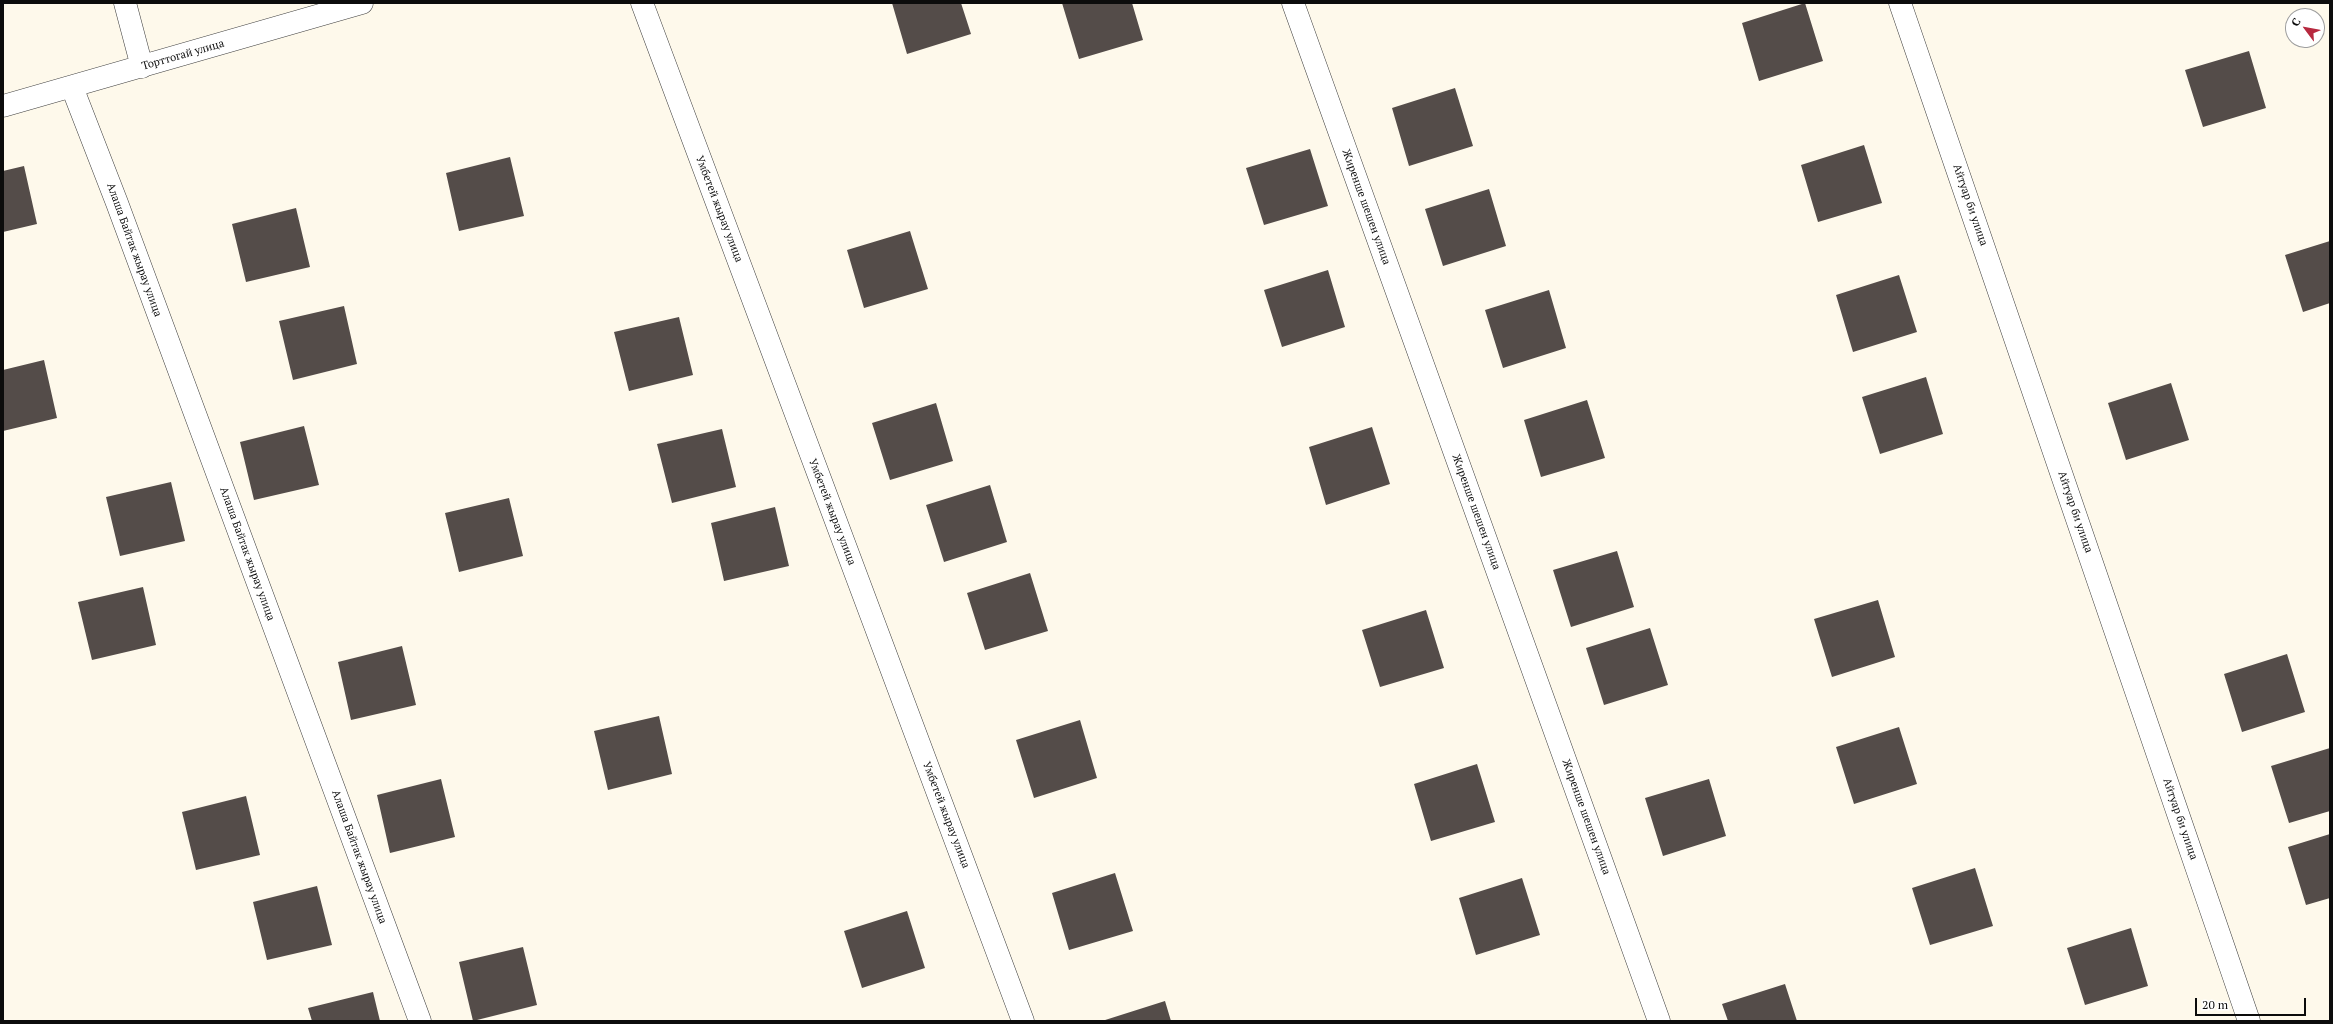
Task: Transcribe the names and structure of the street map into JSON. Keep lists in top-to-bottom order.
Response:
{
  "streets": {
    "street": [
      "Торттогай улица",
      "Айтуар би улица",
      "Жиренше шешен улица",
      "Умбетей жырау улица",
      "Алаша Байтак жырау улица"
    ]
  },
  "crossings": [
    ["Торттогай улица", "Алаша Байтак жырау улица"]
  ],
  "scale_bar": "20 m",
  "north": "top left"
}
